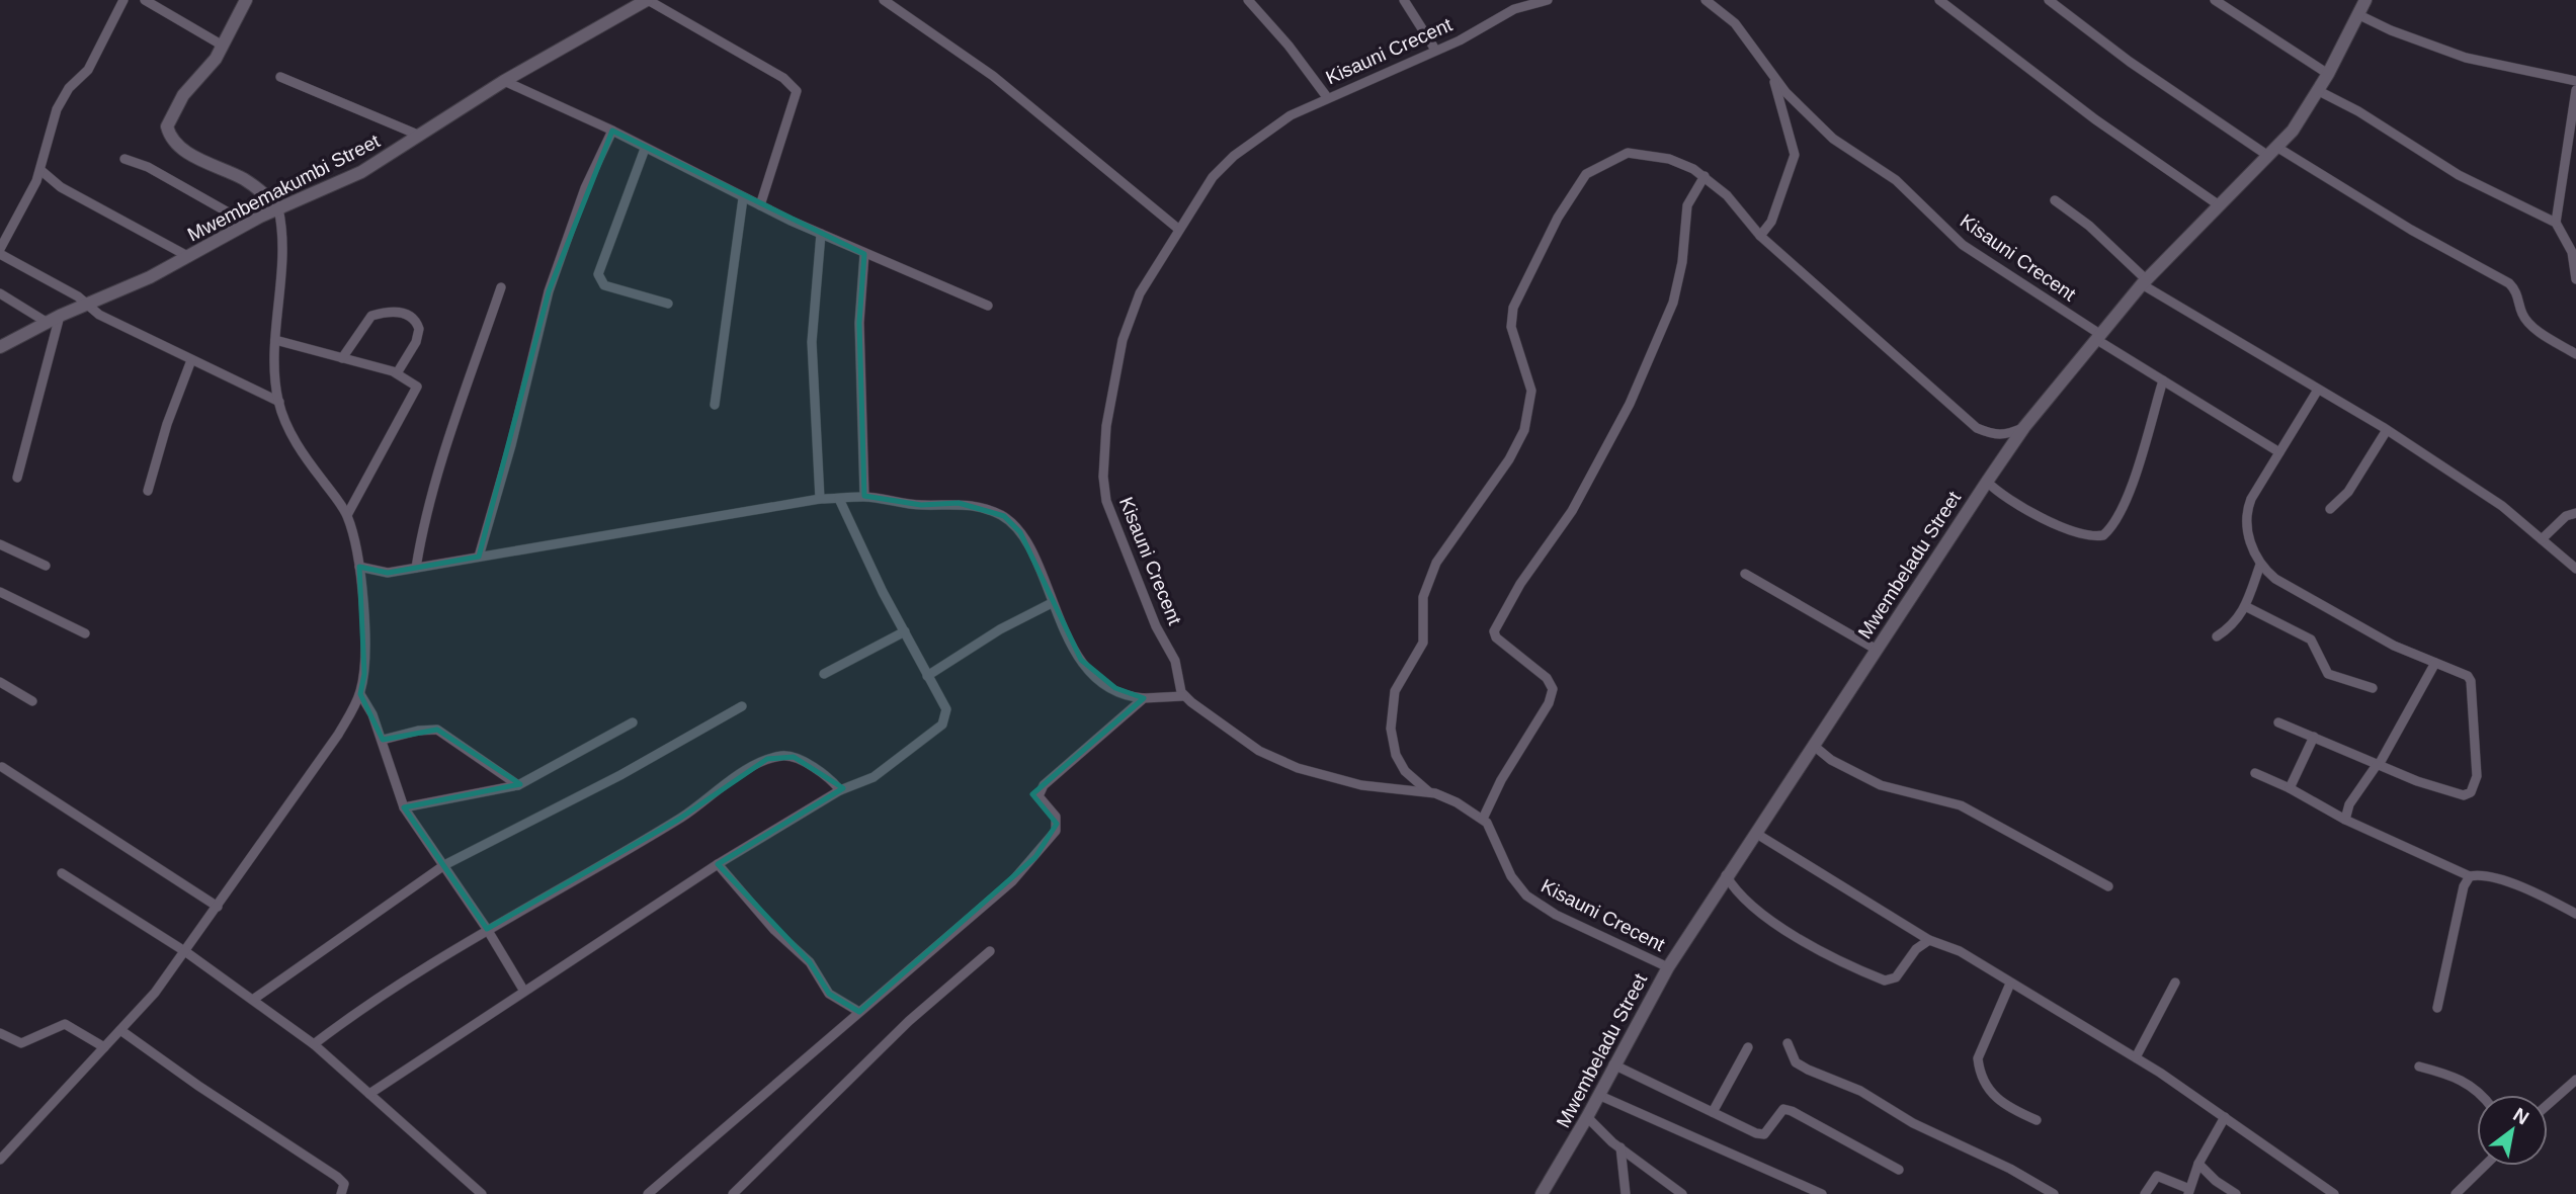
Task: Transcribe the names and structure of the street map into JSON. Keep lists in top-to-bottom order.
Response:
{
  "streets": {
    "street": ["Kisauni Crecent", "Mwembemakumbi Street", "Mwembeladu Street"]
  },
  "crossings": [
    ["Kisauni Crecent", "Mwembeladu Street"]
  ],
  "north": "top right"
}
